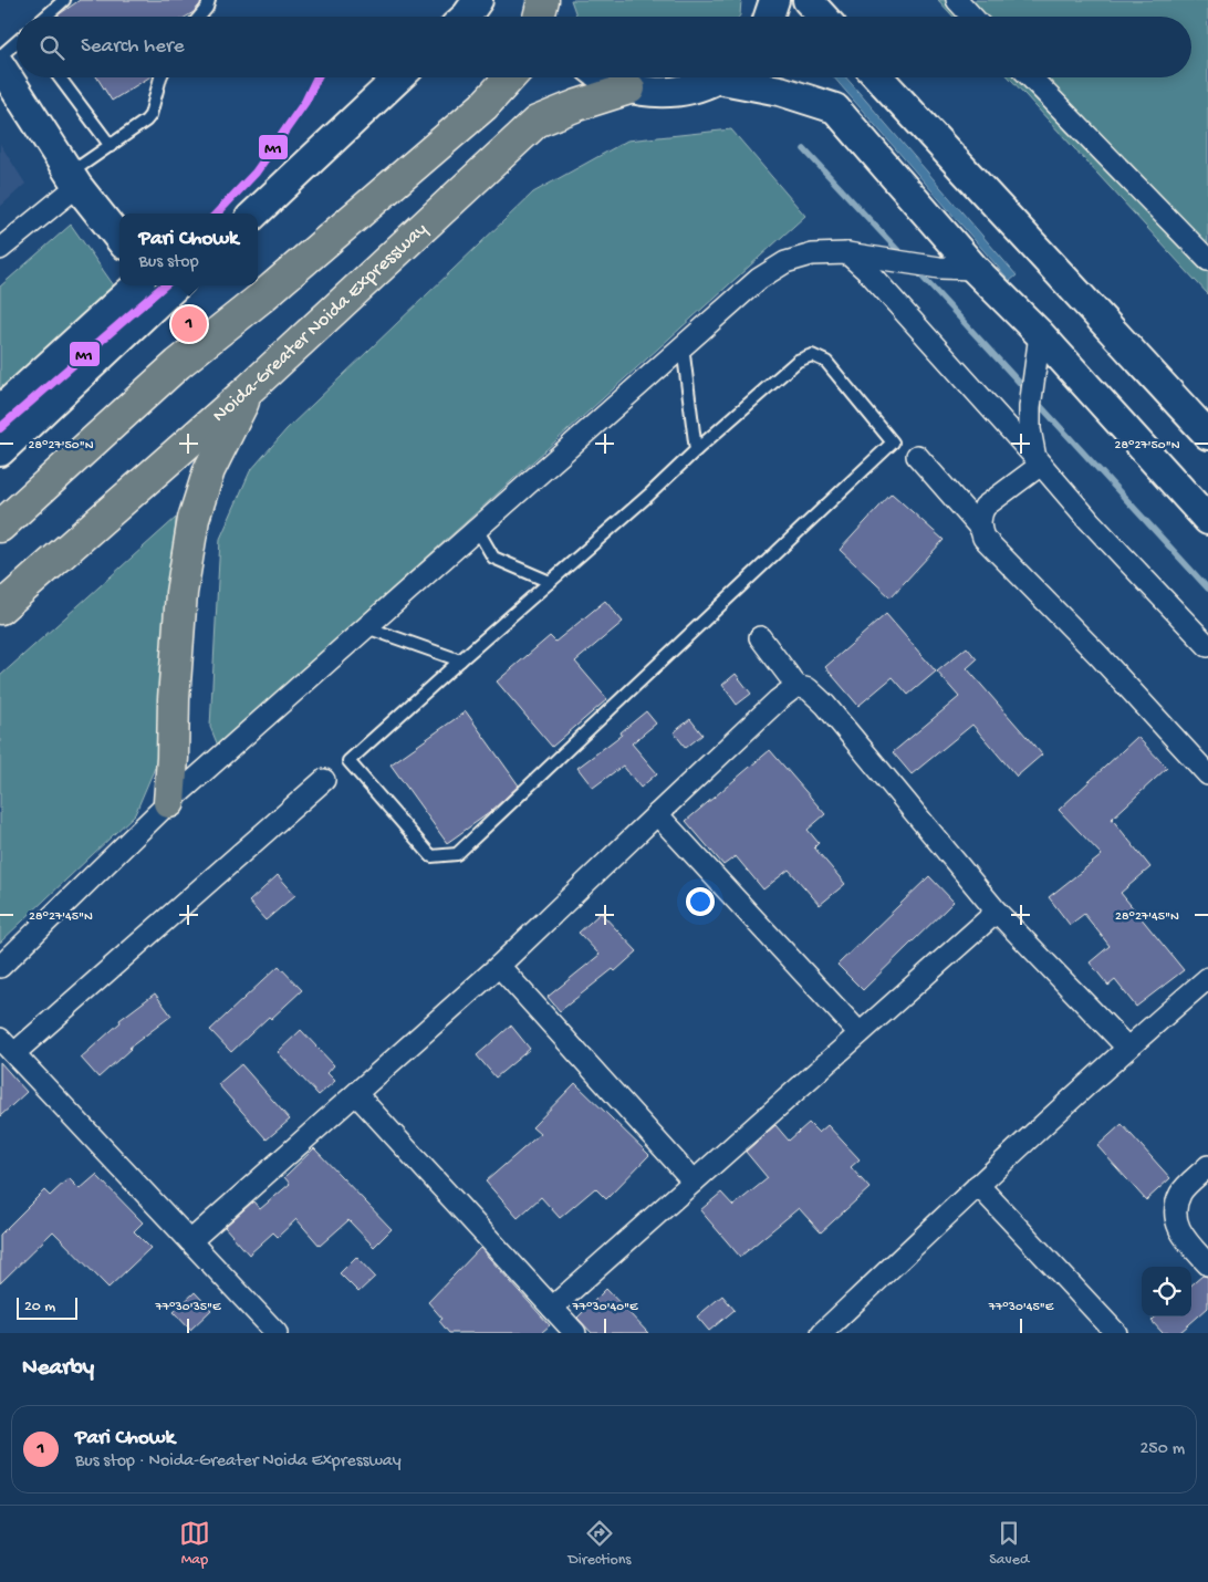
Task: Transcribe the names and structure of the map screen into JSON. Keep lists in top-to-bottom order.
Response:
{
  "streets": {
    "highway": ["Noida-Greater Noida Expressway"]
  },
  "lines": ["transit line M1"],
  "scale_bar": "20 m",
  "page": {
    "search": "Search here",
    "popup": ["Pari Chowk", "Bus stop"],
    "pins": "1",
    "scale": "20 m",
    "heading": "Nearby",
    "list": [
      {
        "mark": "1",
        "name": "Pari Chowk",
        "note": "Bus stop · Noida-Greater Noida Expressway",
        "value": "250 m"
      }
    ],
    "nav": ["Map", "Directions", "Saved"]
  },
  "coordinates": [
    "28°27'50\"N",
    "28°27'45\"N",
    "77°30'35\"E",
    "77°30'40\"E",
    "77°30'45\"E"
  ]
}
